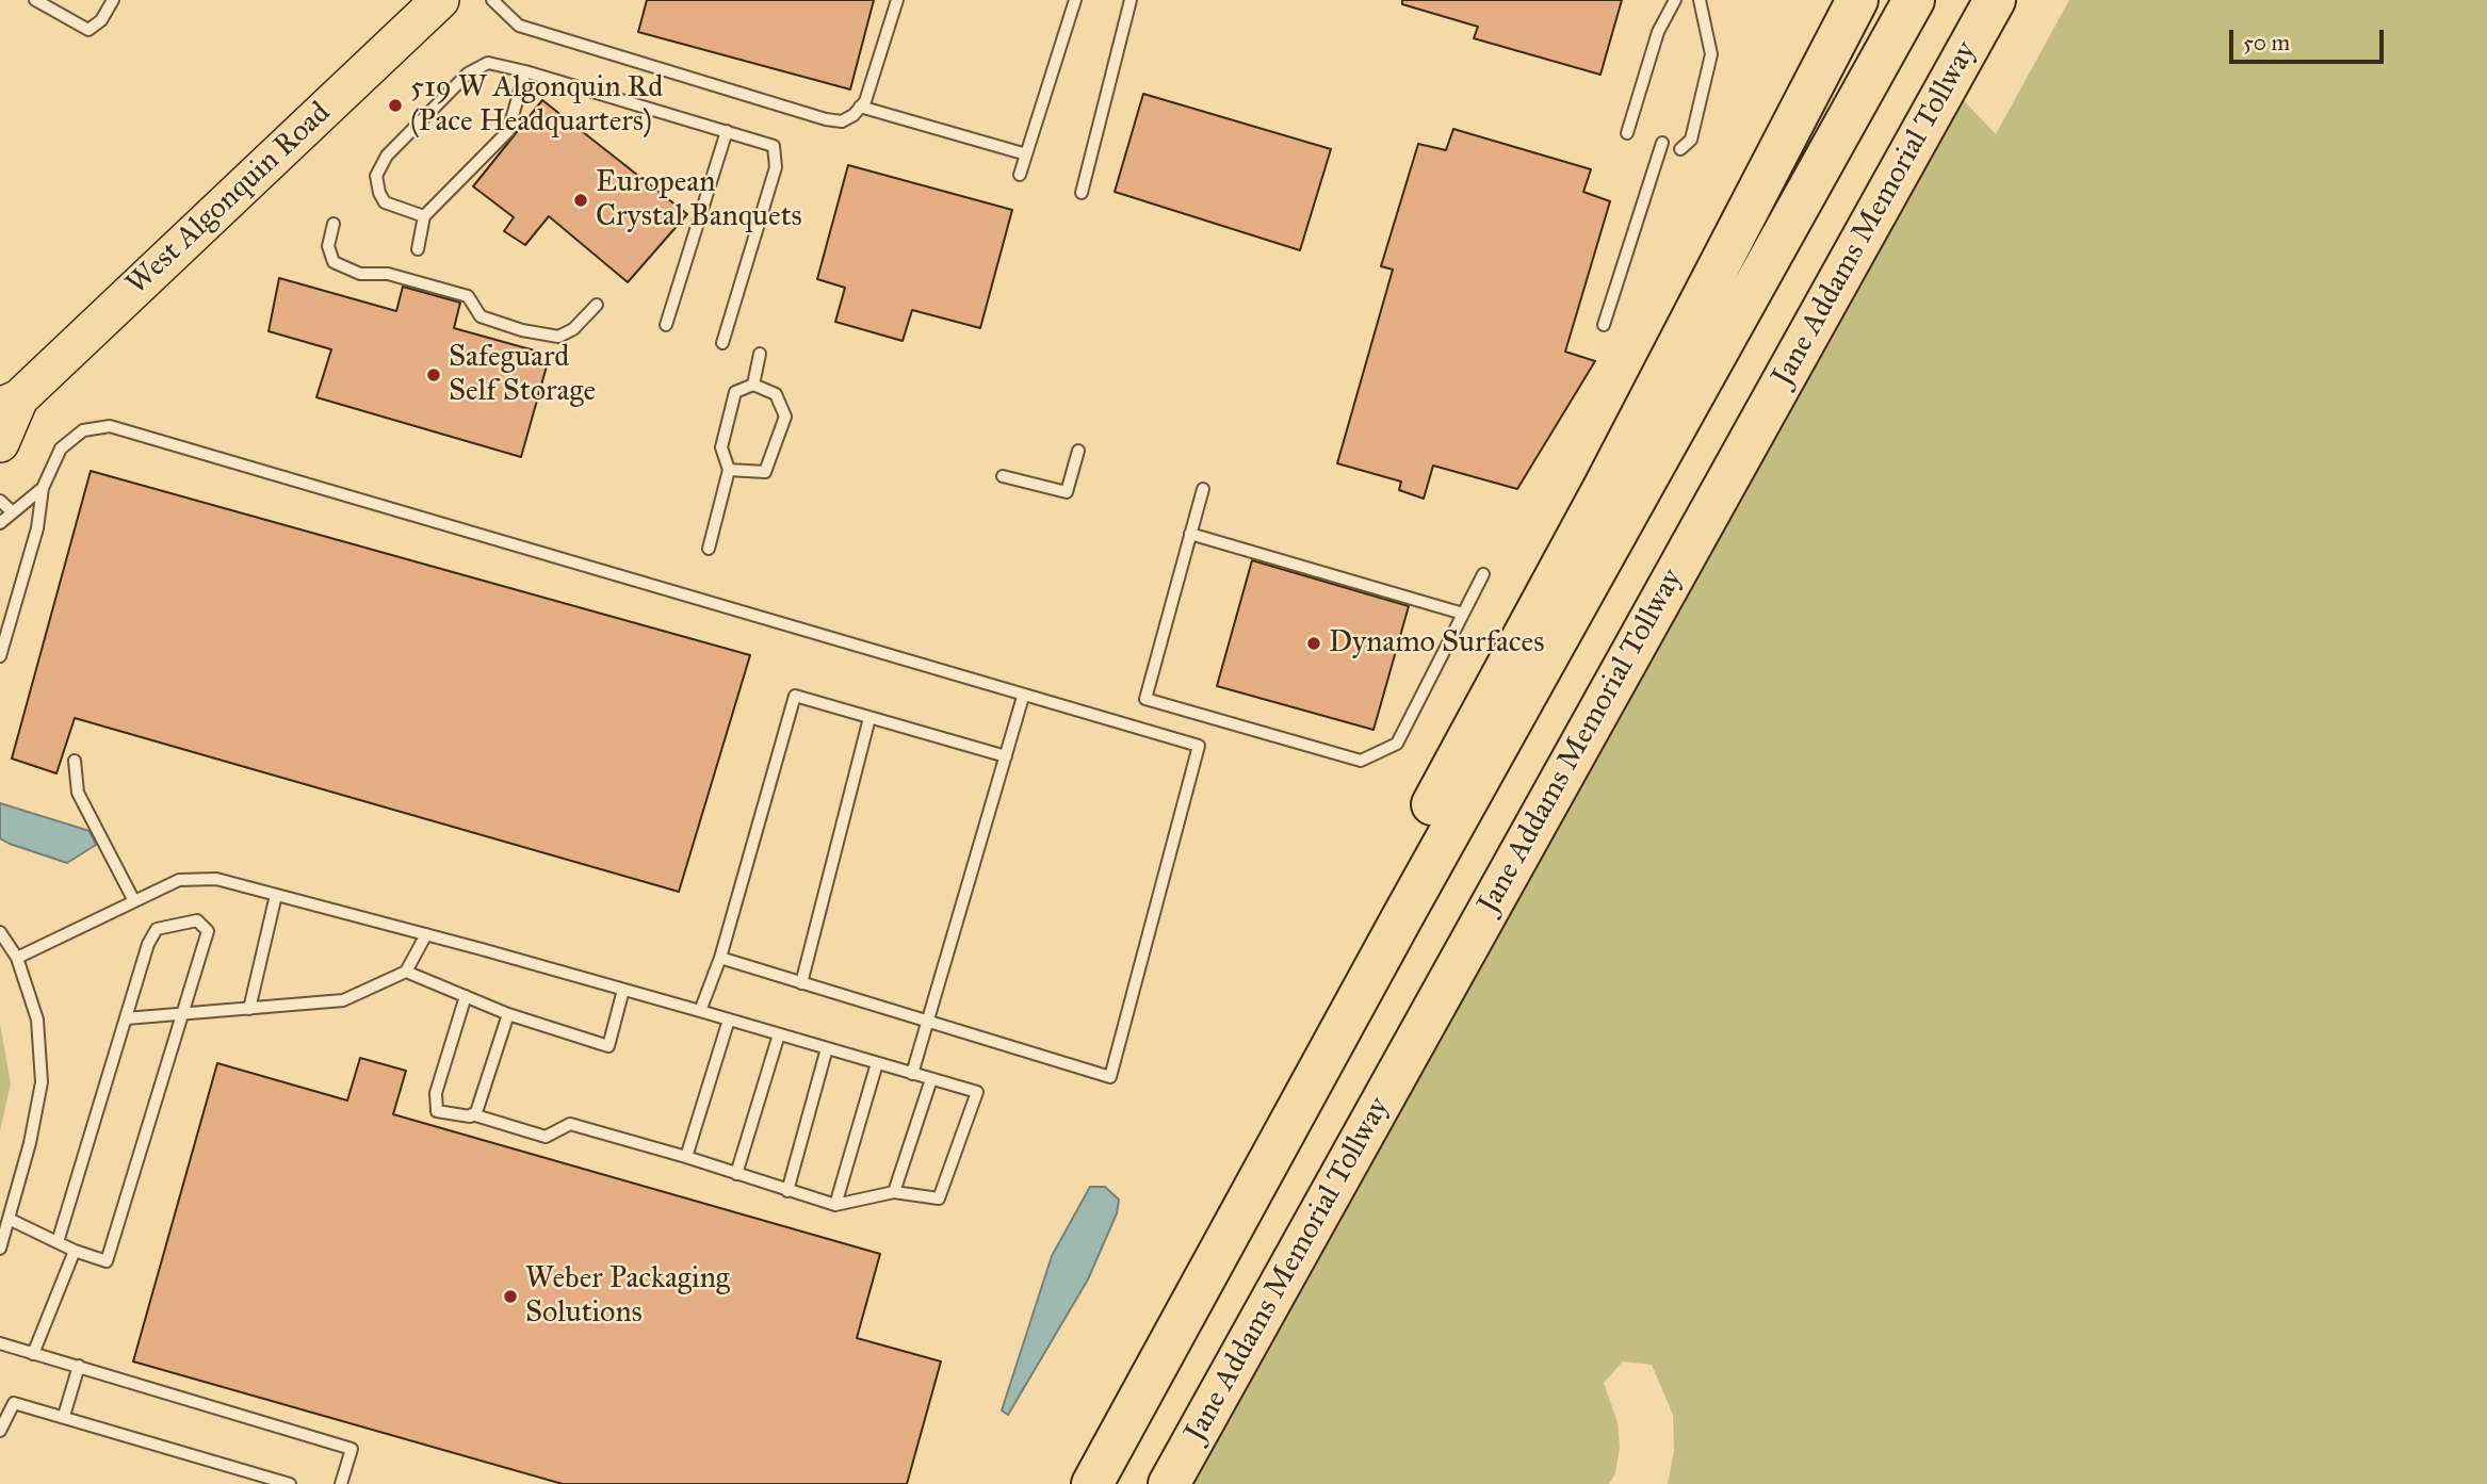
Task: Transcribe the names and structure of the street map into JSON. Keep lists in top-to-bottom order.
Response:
{
  "streets": {
    "highway": ["Jane Addams Memorial Tollway"],
    "main road": ["West Algonquin Road"]
  },
  "places": [
    "519 W Algonquin Rd (Pace Headquarters)",
    "European Crystal Banquets",
    "Safeguard Self Storage",
    "Dynamo Surfaces",
    "Weber Packaging Solutions"
  ],
  "scale_bar": "50 m"
}
